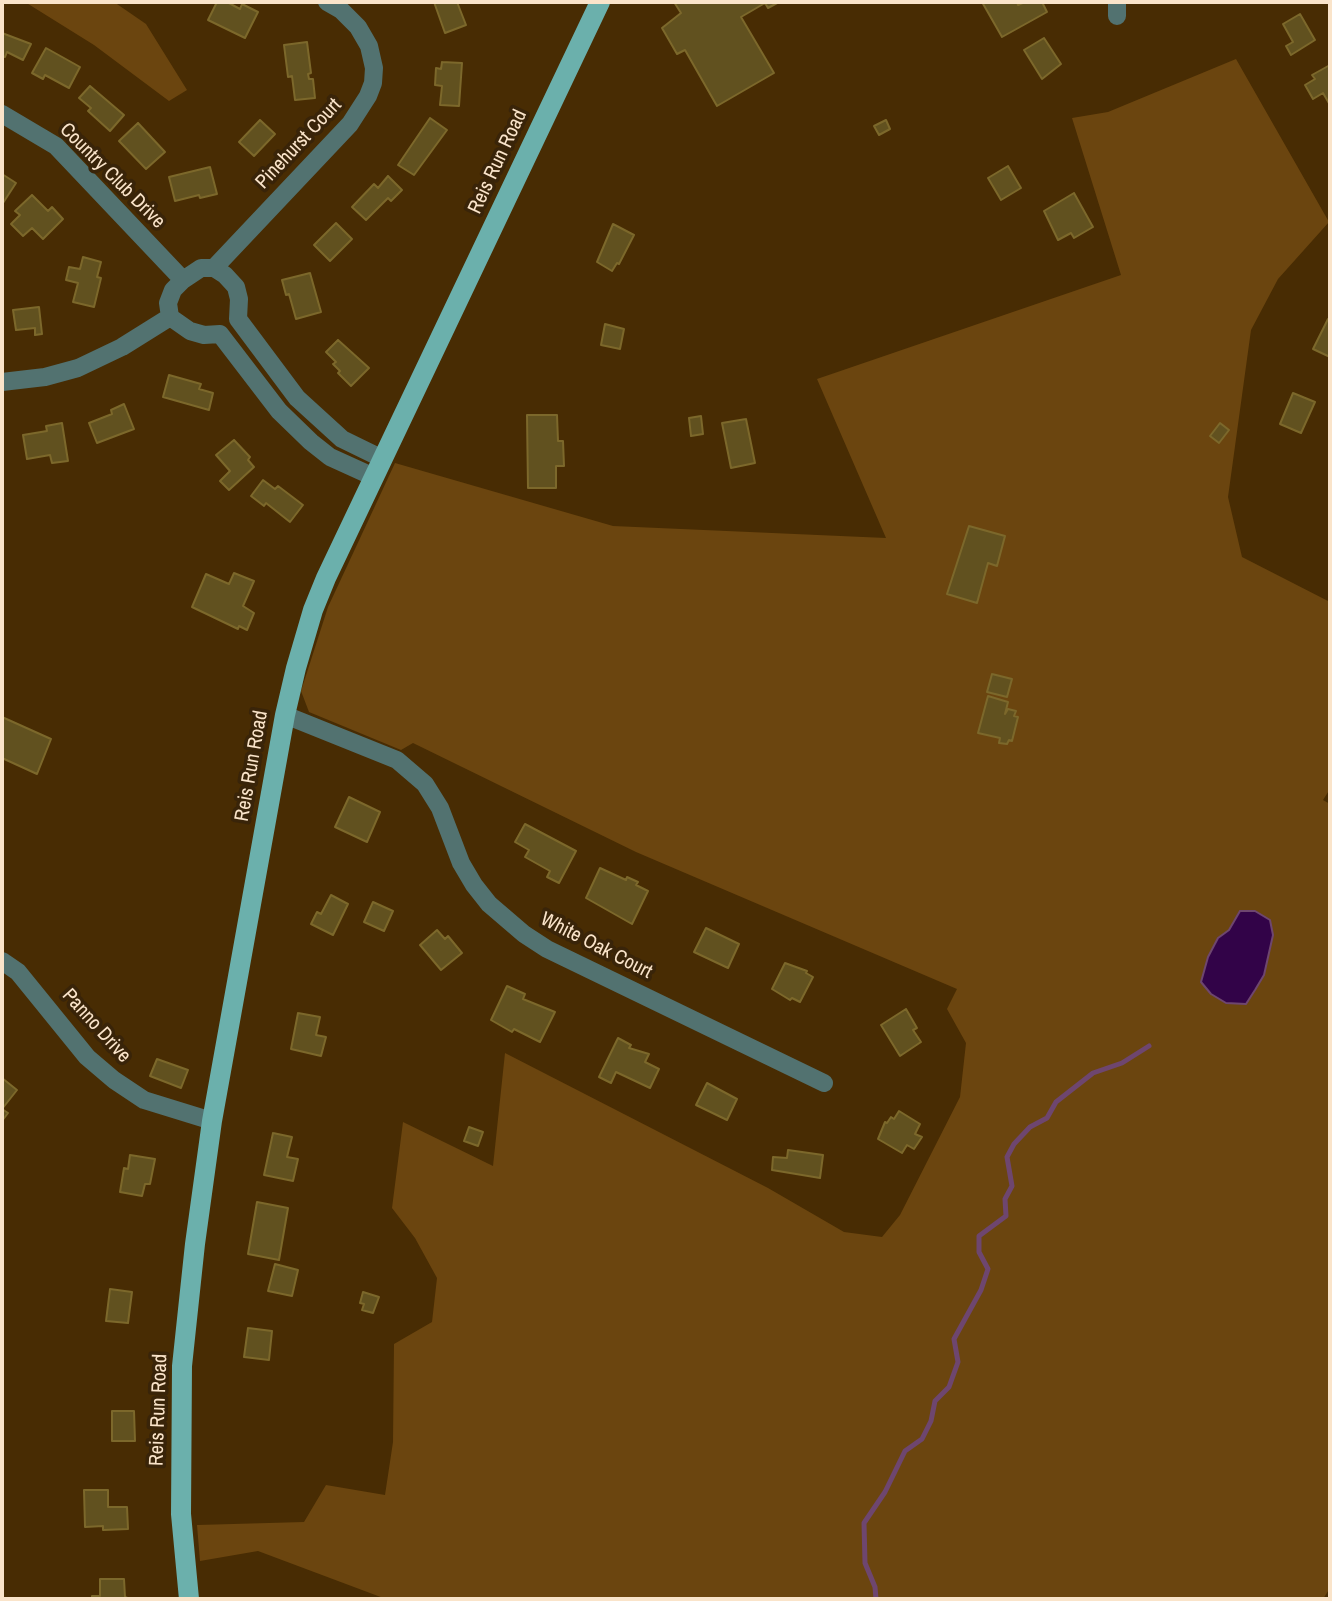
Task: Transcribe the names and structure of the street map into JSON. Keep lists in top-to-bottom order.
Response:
{
  "streets": {
    "main road": ["Reis Run Road"],
    "street": [
      "Pinehurst Court",
      "Country Club Drive",
      "White Oak Court",
      "Panno Drive"
    ]
  },
  "crossings": [
    ["Pinehurst Court", "Country Club Drive"],
    ["Reis Run Road", "White Oak Court"],
    ["Reis Run Road", "Panno Drive"]
  ]
}
